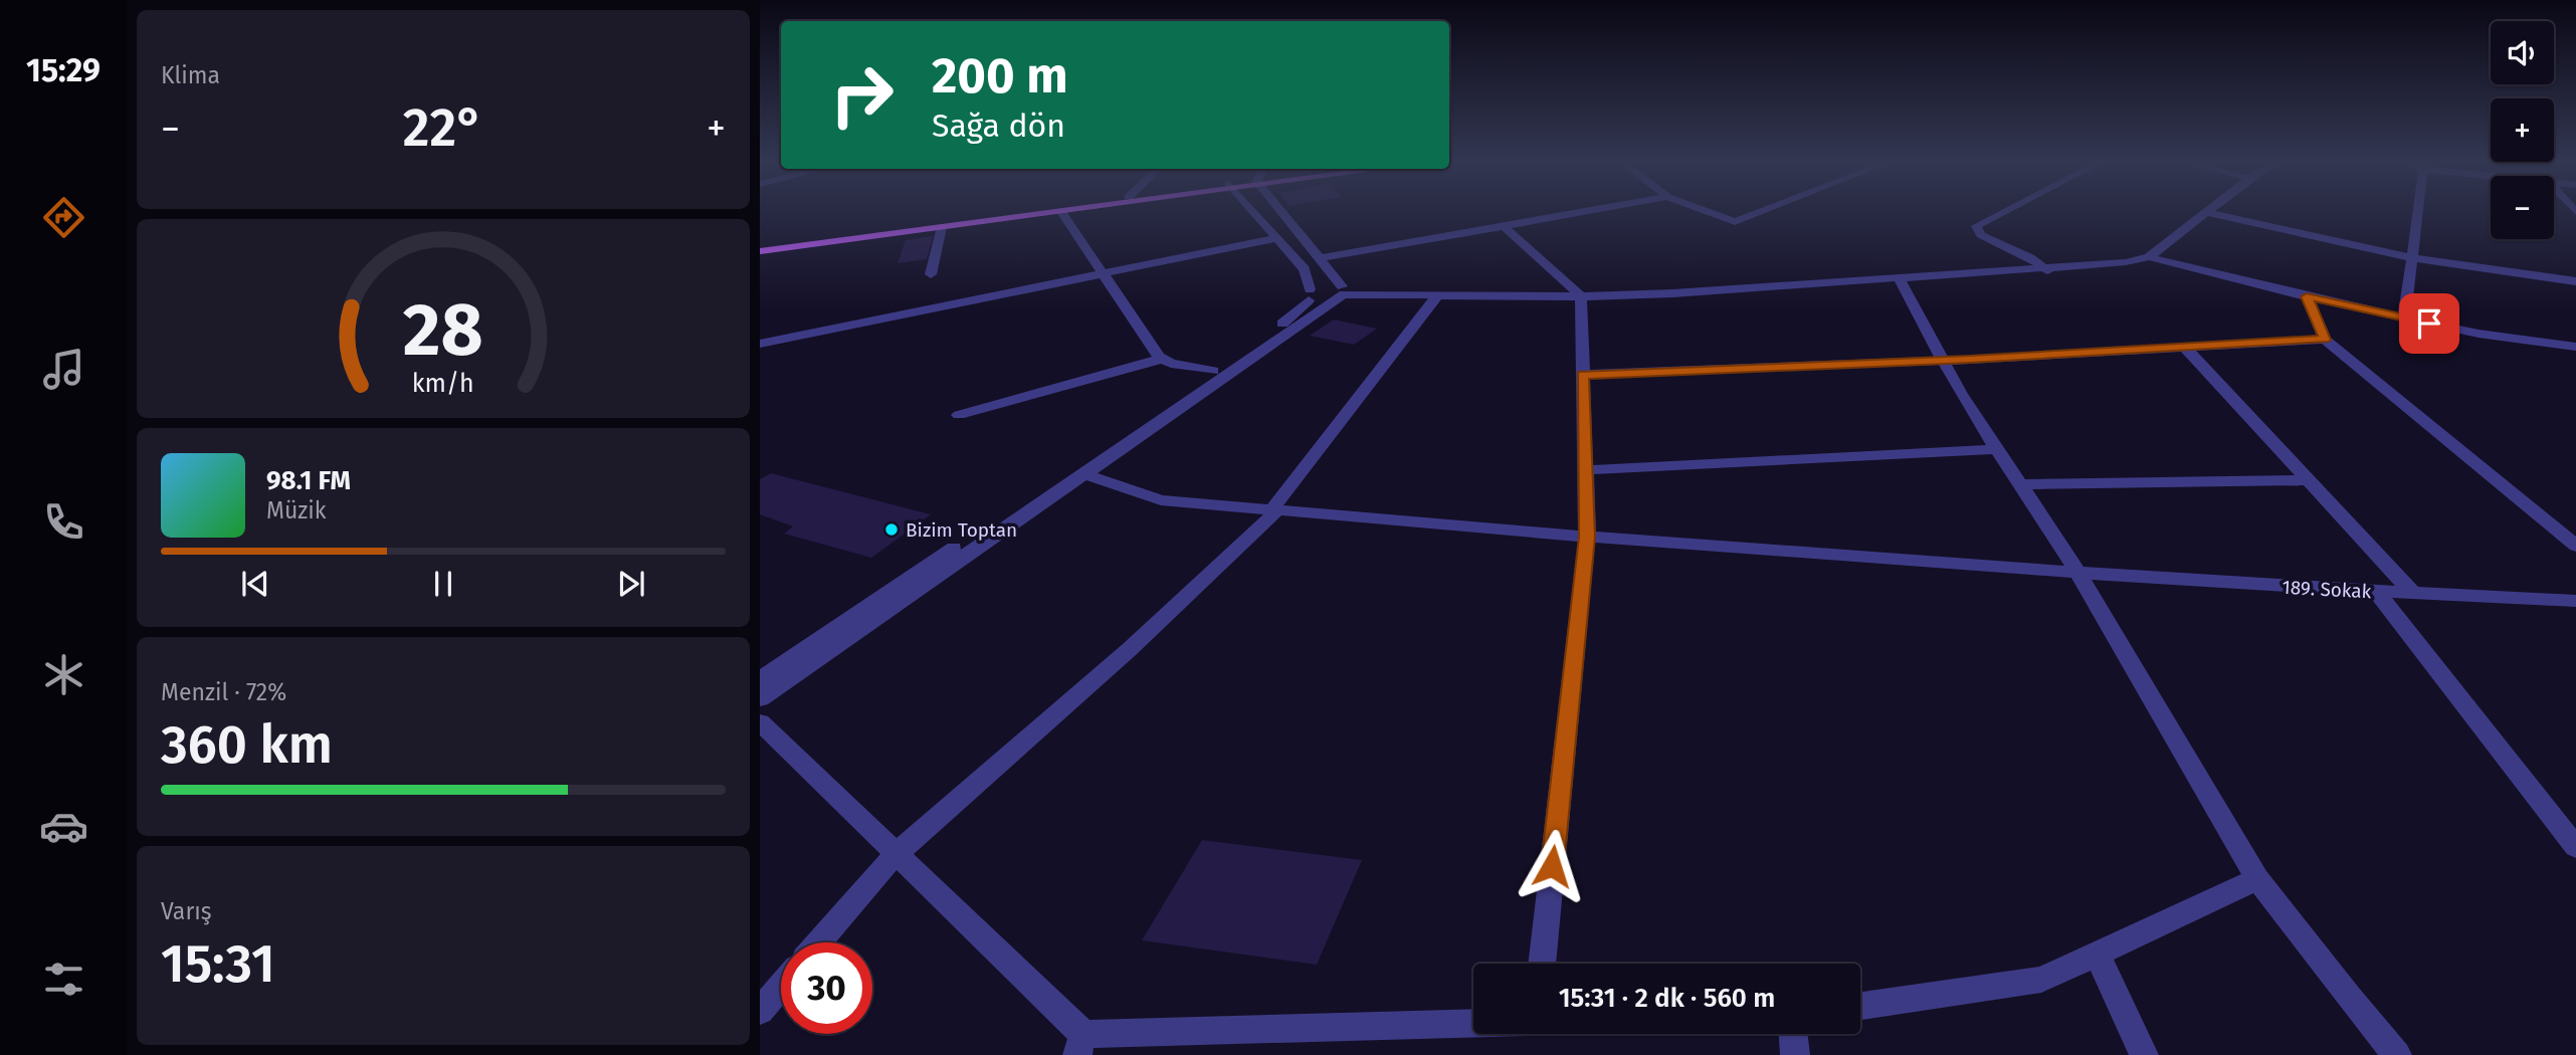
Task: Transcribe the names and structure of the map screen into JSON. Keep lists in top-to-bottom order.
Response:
{
  "streets": {
    "street": ["189. Sokak"]
  },
  "places": ["Bizim Toptan"],
  "page": {
    "tabs": "15:29",
    "tile": [
      "Klima",
      ["Menzil · 72%", "360 km"],
      ["Varış", "15:31"]
    ],
    "map_buttons": ["+", "−"],
    "turn": ["200 m", "Sağa dön"],
    "heat": ["−", "22°", "+"],
    "song": ["98.1 FM", "Müzik"],
    "limit": "30",
    "trip": "15:31 · 2 dk · 560 m",
    "gauge": ["28", "km/h"]
  }
}
